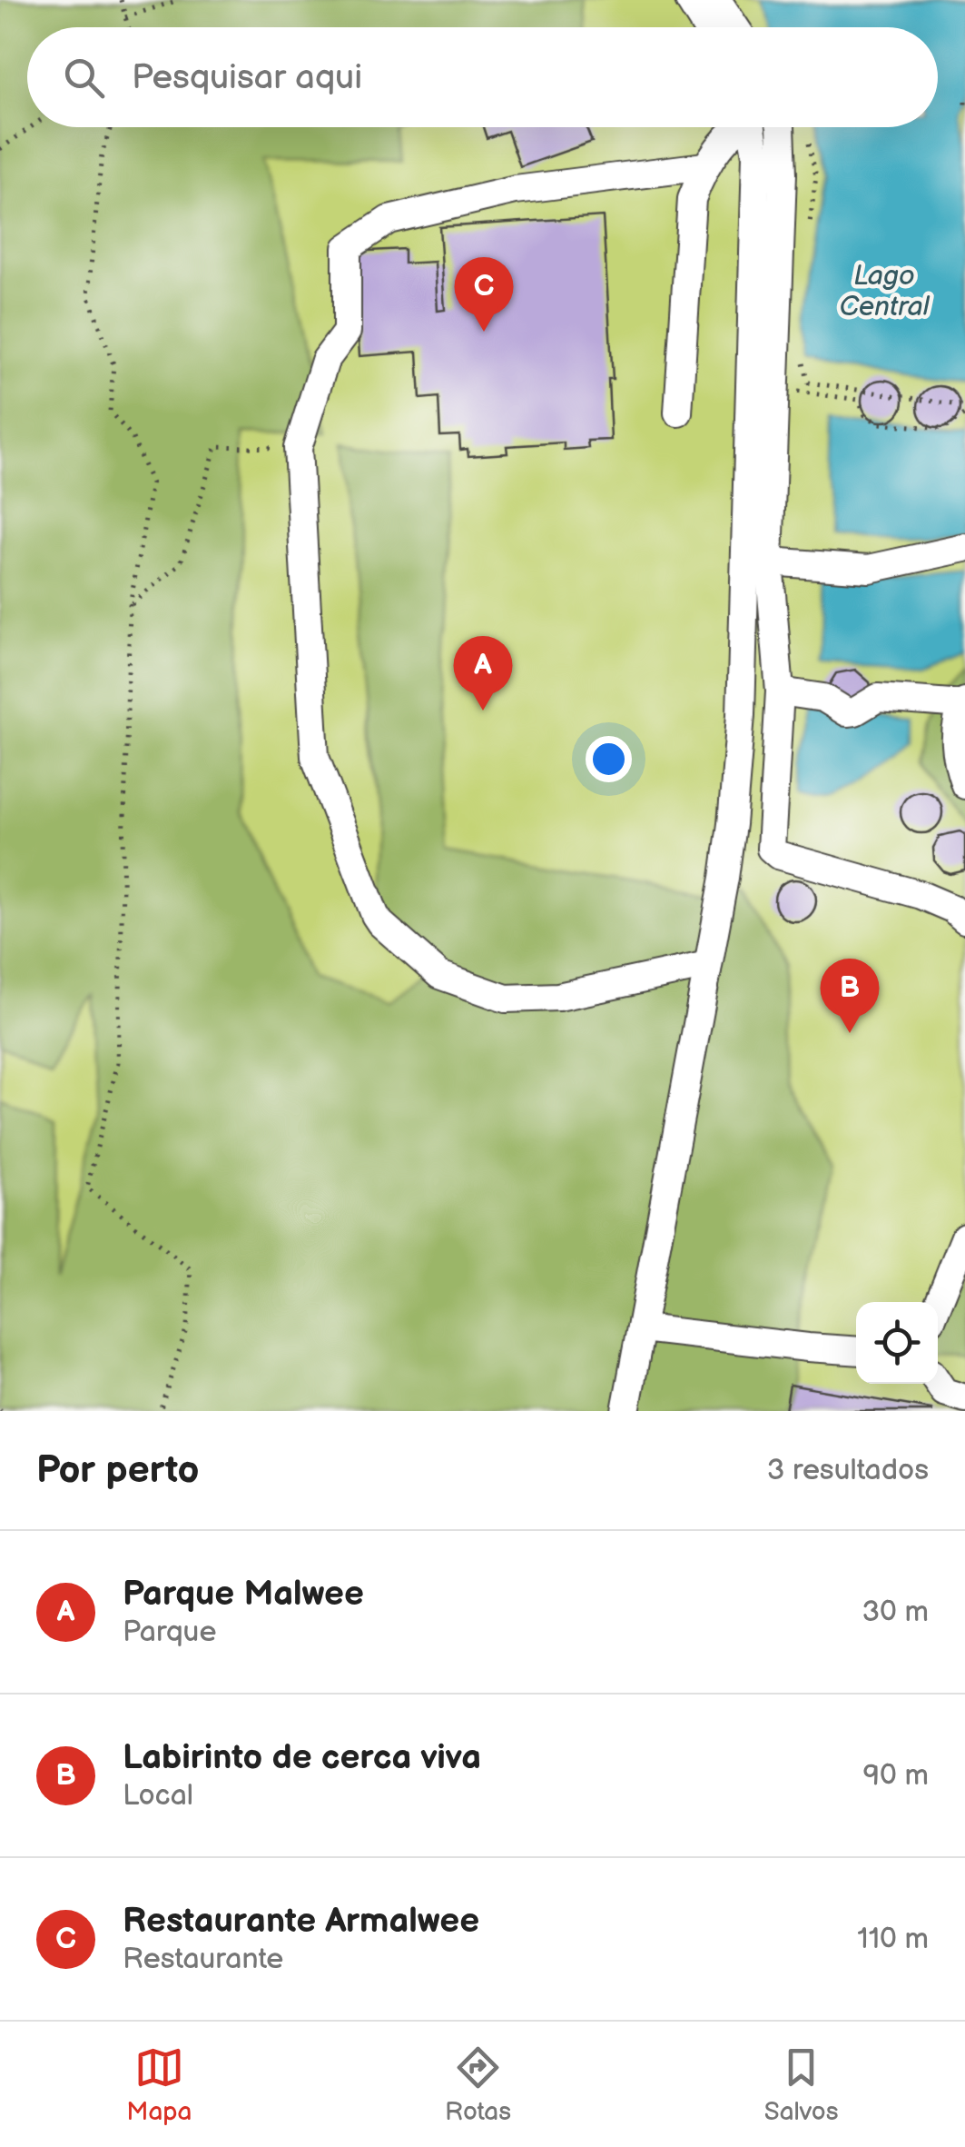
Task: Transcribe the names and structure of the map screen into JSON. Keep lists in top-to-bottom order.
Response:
{
  "water": ["Lago Central"],
  "page": {
    "search": "Pesquisar aqui",
    "pins": ["C", "A", "B"],
    "heading": ["Por perto", "3 resultados"],
    "list": [
      {
        "mark": "A",
        "name": "Parque Malwee",
        "note": "Parque",
        "value": "30 m"
      },
      {
        "mark": "B",
        "name": "Labirinto de cerca viva",
        "note": "Local",
        "value": "90 m"
      },
      {
        "mark": "C",
        "name": "Restaurante Armalwee",
        "note": "Restaurante",
        "value": "110 m"
      }
    ],
    "nav": ["Mapa", "Rotas", "Salvos"]
  }
}
